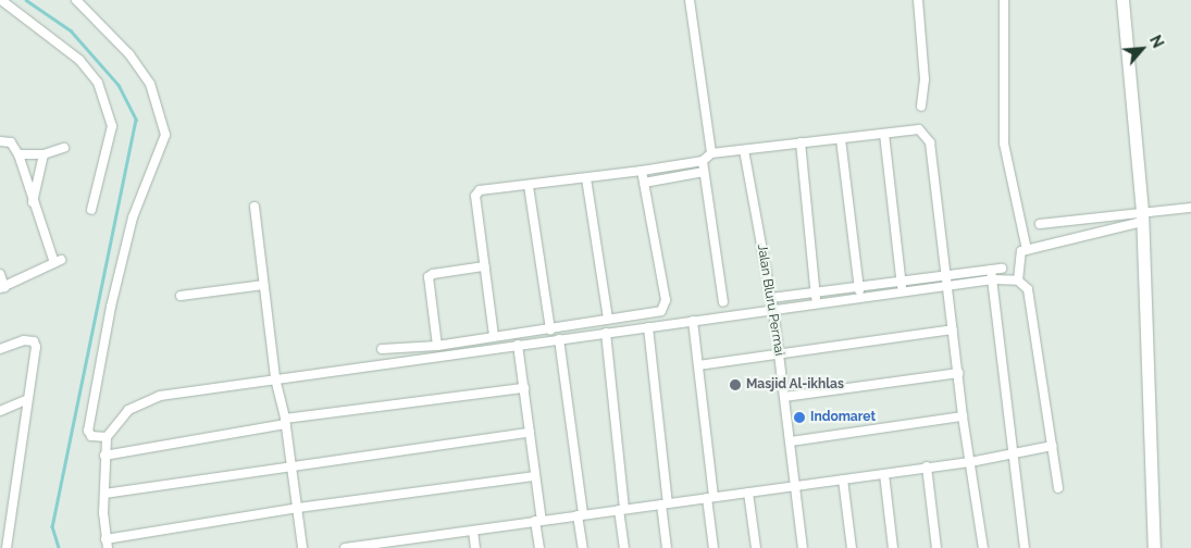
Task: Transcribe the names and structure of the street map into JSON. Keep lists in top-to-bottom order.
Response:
{
  "streets": {
    "street": ["Jalan Bluru Permai"]
  },
  "places": ["Masjid Al-ikhlas", "Indomaret"],
  "north": "top right"
}
